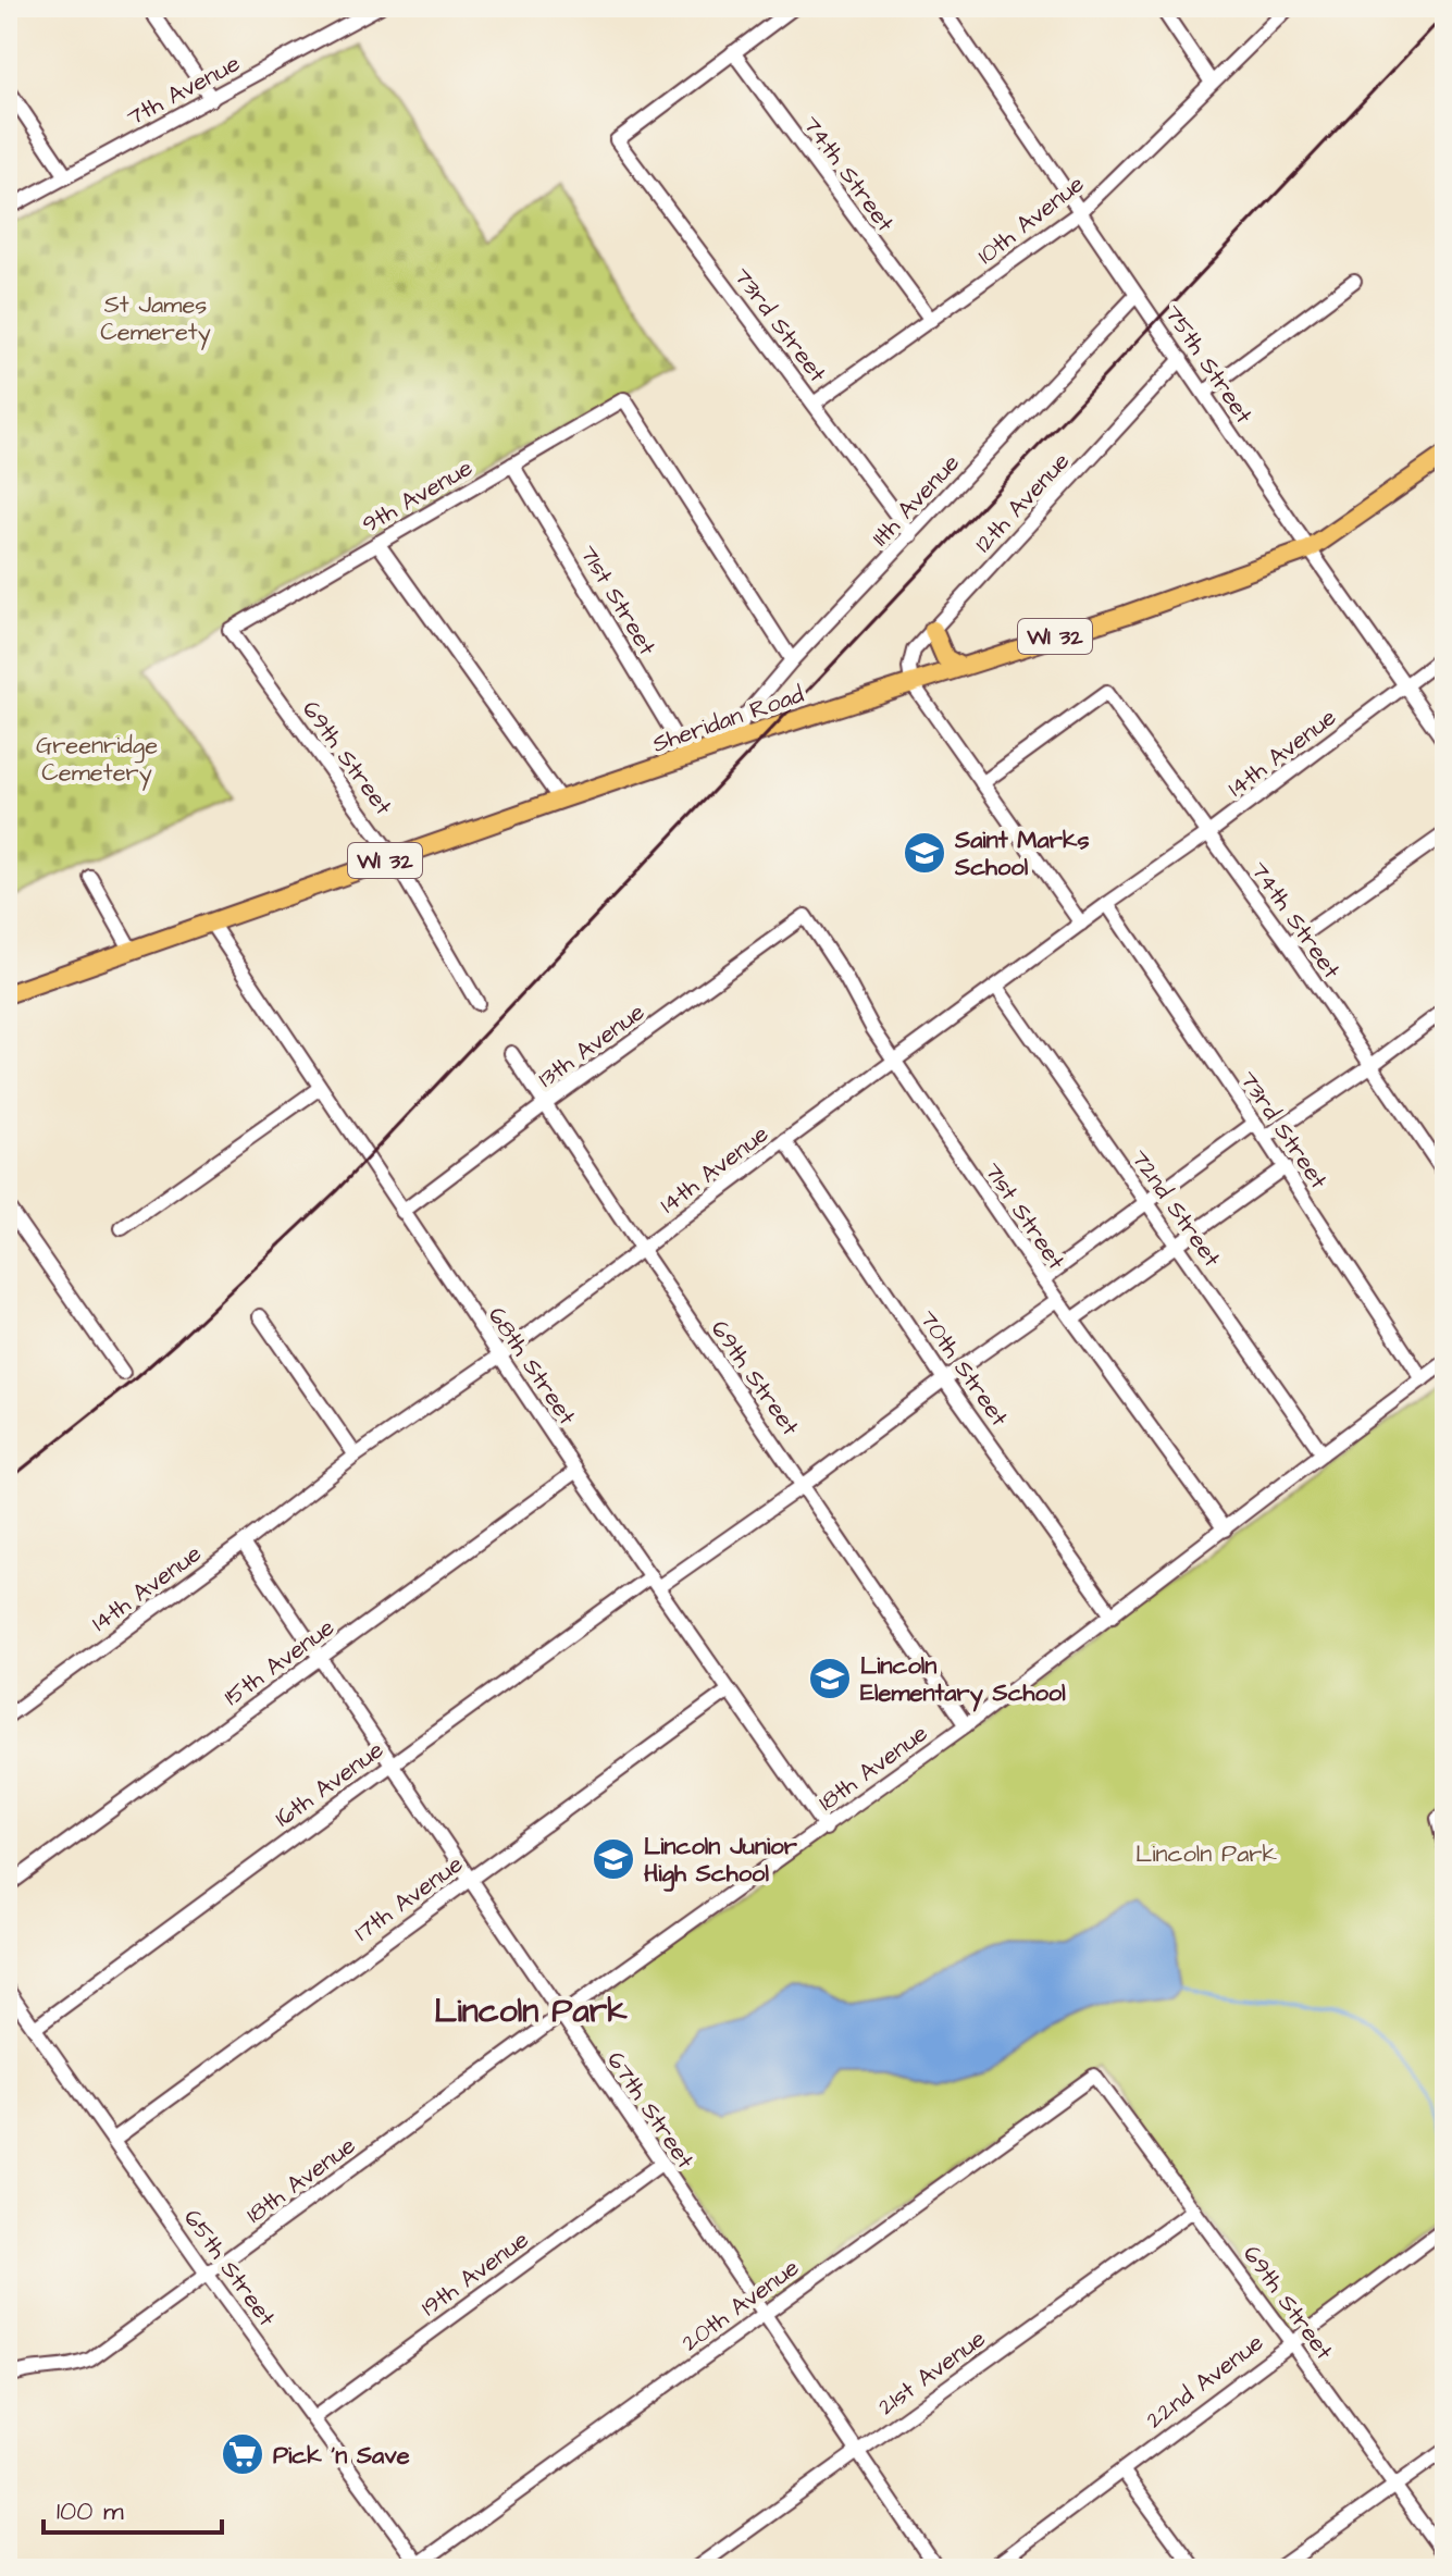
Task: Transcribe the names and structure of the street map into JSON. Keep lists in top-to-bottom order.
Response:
{
  "streets": {
    "main road": ["WI 32", "Sheridan Road"],
    "street": [
      "7th Avenue",
      "74th Street",
      "10th Avenue",
      "73rd Street",
      "75th Street",
      "9th Avenue",
      "11th Avenue",
      "12th Avenue",
      "71st Street",
      "14th Avenue",
      "69th Street",
      "13th Avenue",
      "72nd Street",
      "68th Street",
      "70th Street",
      "15th Avenue",
      "18th Avenue",
      "16th Avenue",
      "17th Avenue",
      "67th Street",
      "65th Street",
      "19th Avenue",
      "20th Avenue",
      "21st Avenue",
      "22nd Avenue"
    ]
  },
  "crossings": [
    ["74th Street", "10th Avenue"],
    ["74th Street", "73rd Street"],
    ["74th Street", "14th Avenue"],
    ["10th Avenue", "73rd Street"],
    ["10th Avenue", "75th Street"],
    ["73rd Street", "11th Avenue"],
    ["73rd Street", "14th Avenue"],
    ["73rd Street", "18th Avenue"],
    ["75th Street", "11th Avenue"],
    ["75th Street", "12th Avenue"],
    ["75th Street", "Sheridan Road"],
    ["75th Street", "14th Avenue"],
    ["9th Avenue", "11th Avenue"],
    ["9th Avenue", "71st Street"],
    ["9th Avenue", "69th Street"],
    ["11th Avenue", "Sheridan Road"],
    ["12th Avenue", "Sheridan Road"],
    ["71st Street", "Sheridan Road"],
    ["71st Street", "14th Avenue"],
    ["71st Street", "13th Avenue"],
    ["71st Street", "18th Avenue"],
    ["71st Street", "16th Avenue"],
    ["Sheridan Road", "69th Street"],
    ["Sheridan Road", "68th Street"],
    ["14th Avenue", "69th Street"],
    ["14th Avenue", "72nd Street"],
    ["14th Avenue", "68th Street"],
    ["14th Avenue", "70th Street"],
    ["14th Avenue", "67th Street"],
    ["69th Street", "13th Avenue"],
    ["69th Street", "18th Avenue"],
    ["69th Street", "16th Avenue"],
    ["69th Street", "20th Avenue"],
    ["69th Street", "21st Avenue"],
    ["69th Street", "22nd Avenue"],
    ["13th Avenue", "68th Street"],
    ["72nd Street", "18th Avenue"],
    ["68th Street", "15th Avenue"],
    ["68th Street", "18th Avenue"],
    ["68th Street", "16th Avenue"],
    ["68th Street", "17th Avenue"],
    ["70th Street", "18th Avenue"],
    ["70th Street", "16th Avenue"],
    ["15th Avenue", "67th Street"],
    ["18th Avenue", "67th Street"],
    ["18th Avenue", "65th Street"],
    ["16th Avenue", "67th Street"],
    ["16th Avenue", "65th Street"],
    ["17th Avenue", "67th Street"],
    ["17th Avenue", "65th Street"],
    ["67th Street", "19th Avenue"],
    ["67th Street", "20th Avenue"],
    ["67th Street", "21st Avenue"],
    ["65th Street", "19th Avenue"],
    ["65th Street", "20th Avenue"]
  ],
  "districts": ["Lincoln Park"],
  "parks": ["St James Cemerety", "Greenridge Cemetery", "Lincoln Park"],
  "places": {
    "school or university": ["Saint Marks School", "Lincoln Elementary School", "Lincoln Junior High School"],
    "supermarket": ["Pick 'n Save"]
  },
  "scale_bar": "100 m"
}
